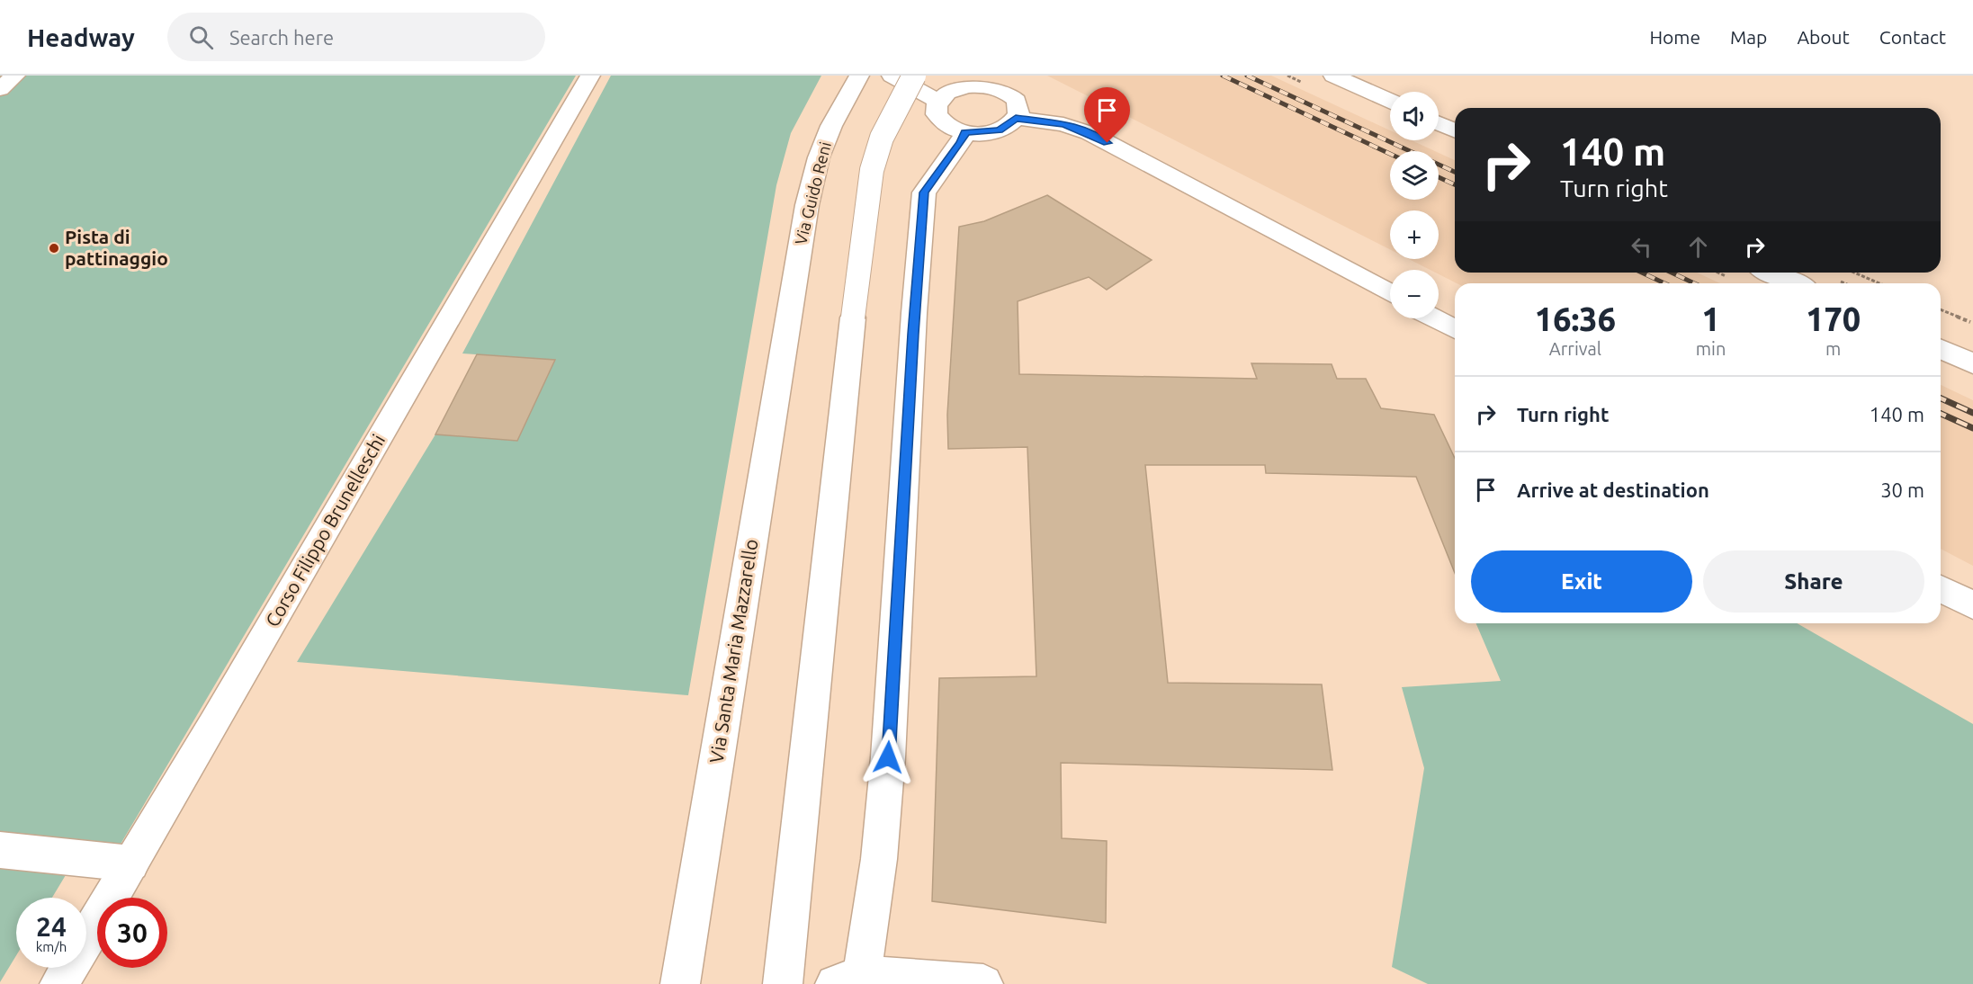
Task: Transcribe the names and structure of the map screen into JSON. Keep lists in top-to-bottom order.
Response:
{
  "streets": {
    "street": ["Via Guido Reni", "Corso Filippo Brunelleschi", "Via Santa Maria Mazzarello"]
  },
  "crossings": [
    ["Via Guido Reni", "Via Santa Maria Mazzarello"]
  ],
  "places": ["Pista di pattinaggio"],
  "page": {
    "header": "Headway",
    "search": "Search here",
    "nav": [
      "Home",
      "Map",
      "About",
      "Contact"
    ],
    "map_buttons": ["+", "−"],
    "turn": ["140 m", "Turn right"],
    "eta": [
      "16:36",
      "Arrival",
      "1",
      "min",
      "170",
      "m"
    ],
    "list": [
      {
        "name": "Turn right",
        "value": "140 m"
      },
      {
        "name": "Arrive at destination",
        "value": "30 m"
      }
    ],
    "buttons": ["Exit", "Share"],
    "speed": "24 km/h",
    "limit": "30"
  }
}
